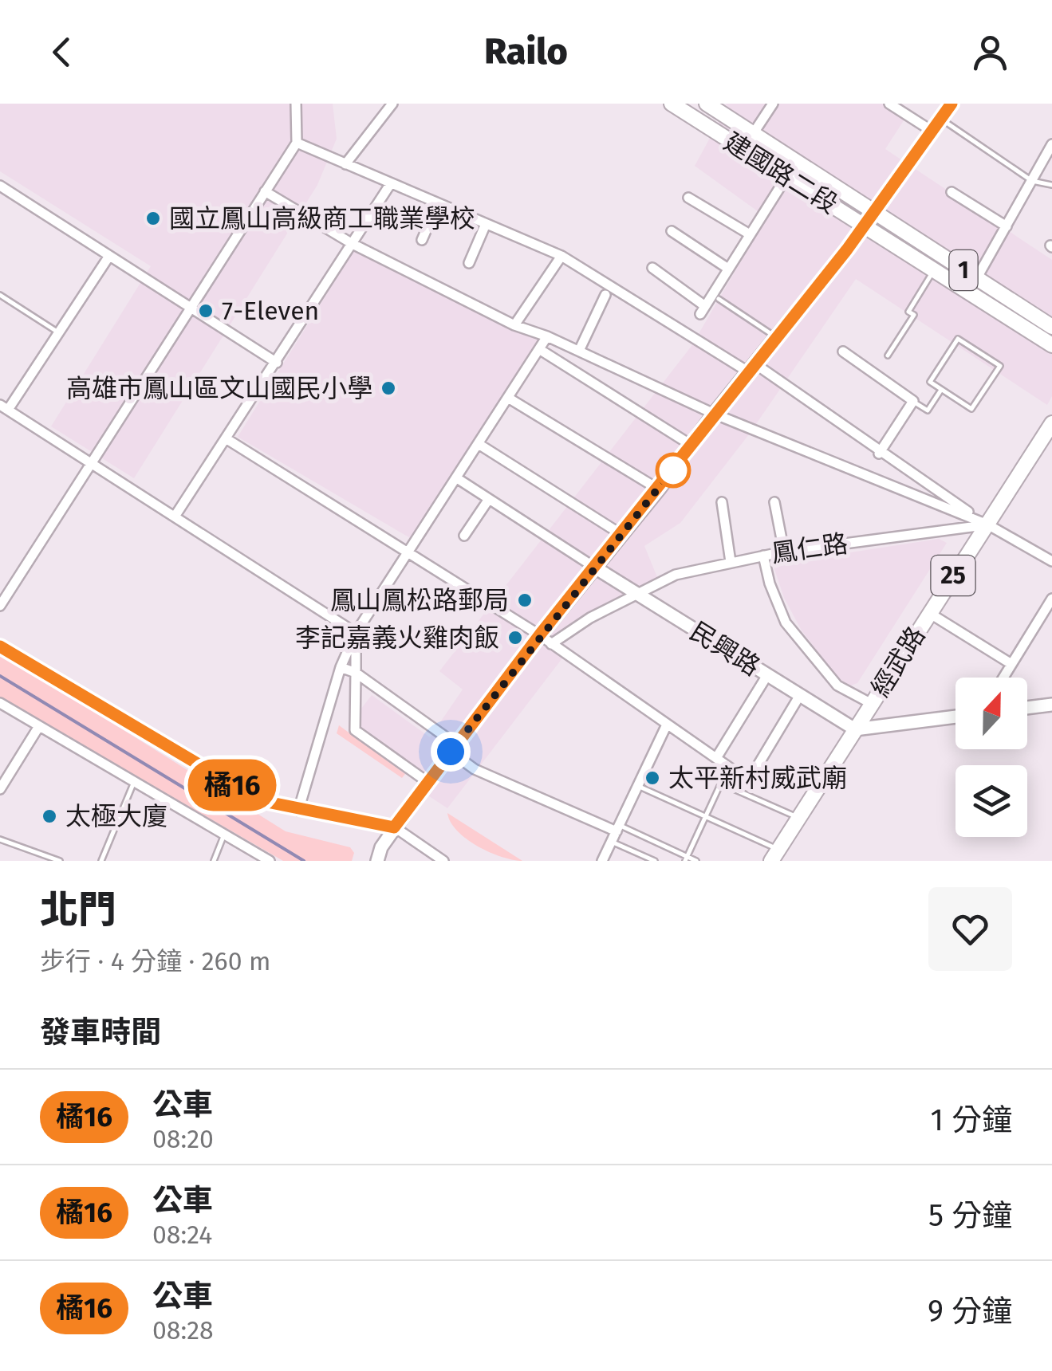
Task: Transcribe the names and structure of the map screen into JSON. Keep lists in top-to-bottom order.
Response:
{
  "streets": {
    "main road": [
      "建國路二段",
      "1",
      "25",
      "經武路"
    ],
    "street": ["鳳仁路", "民興路"]
  },
  "crossings": [
    ["鳳仁路", "民興路"],
    ["鳳仁路", "經武路"],
    ["民興路", "經武路"]
  ],
  "places": [
    "國立鳳山高級商工職業學校",
    "7-Eleven",
    "高雄市鳳山區文山國民小學",
    "鳳山鳳松路郵局",
    "李記嘉義火雞肉飯",
    "太平新村威武廟",
    "太極大廈"
  ],
  "lines": ["bus line 橘16"],
  "north": "top",
  "page": {
    "header": "Railo",
    "on_map": "橘16",
    "heading": [
      ["北門", "步行 · 4 分鐘 · 260 m"],
      "發車時間"
    ],
    "list": [
      {
        "mark": "橘16",
        "name": "公車",
        "note": "08:20",
        "value": "1 分鐘"
      },
      {
        "mark": "橘16",
        "name": "公車",
        "note": "08:24",
        "value": "5 分鐘"
      },
      {
        "mark": "橘16",
        "name": "公車",
        "note": "08:28",
        "value": "9 分鐘"
      }
    ]
  }
}
